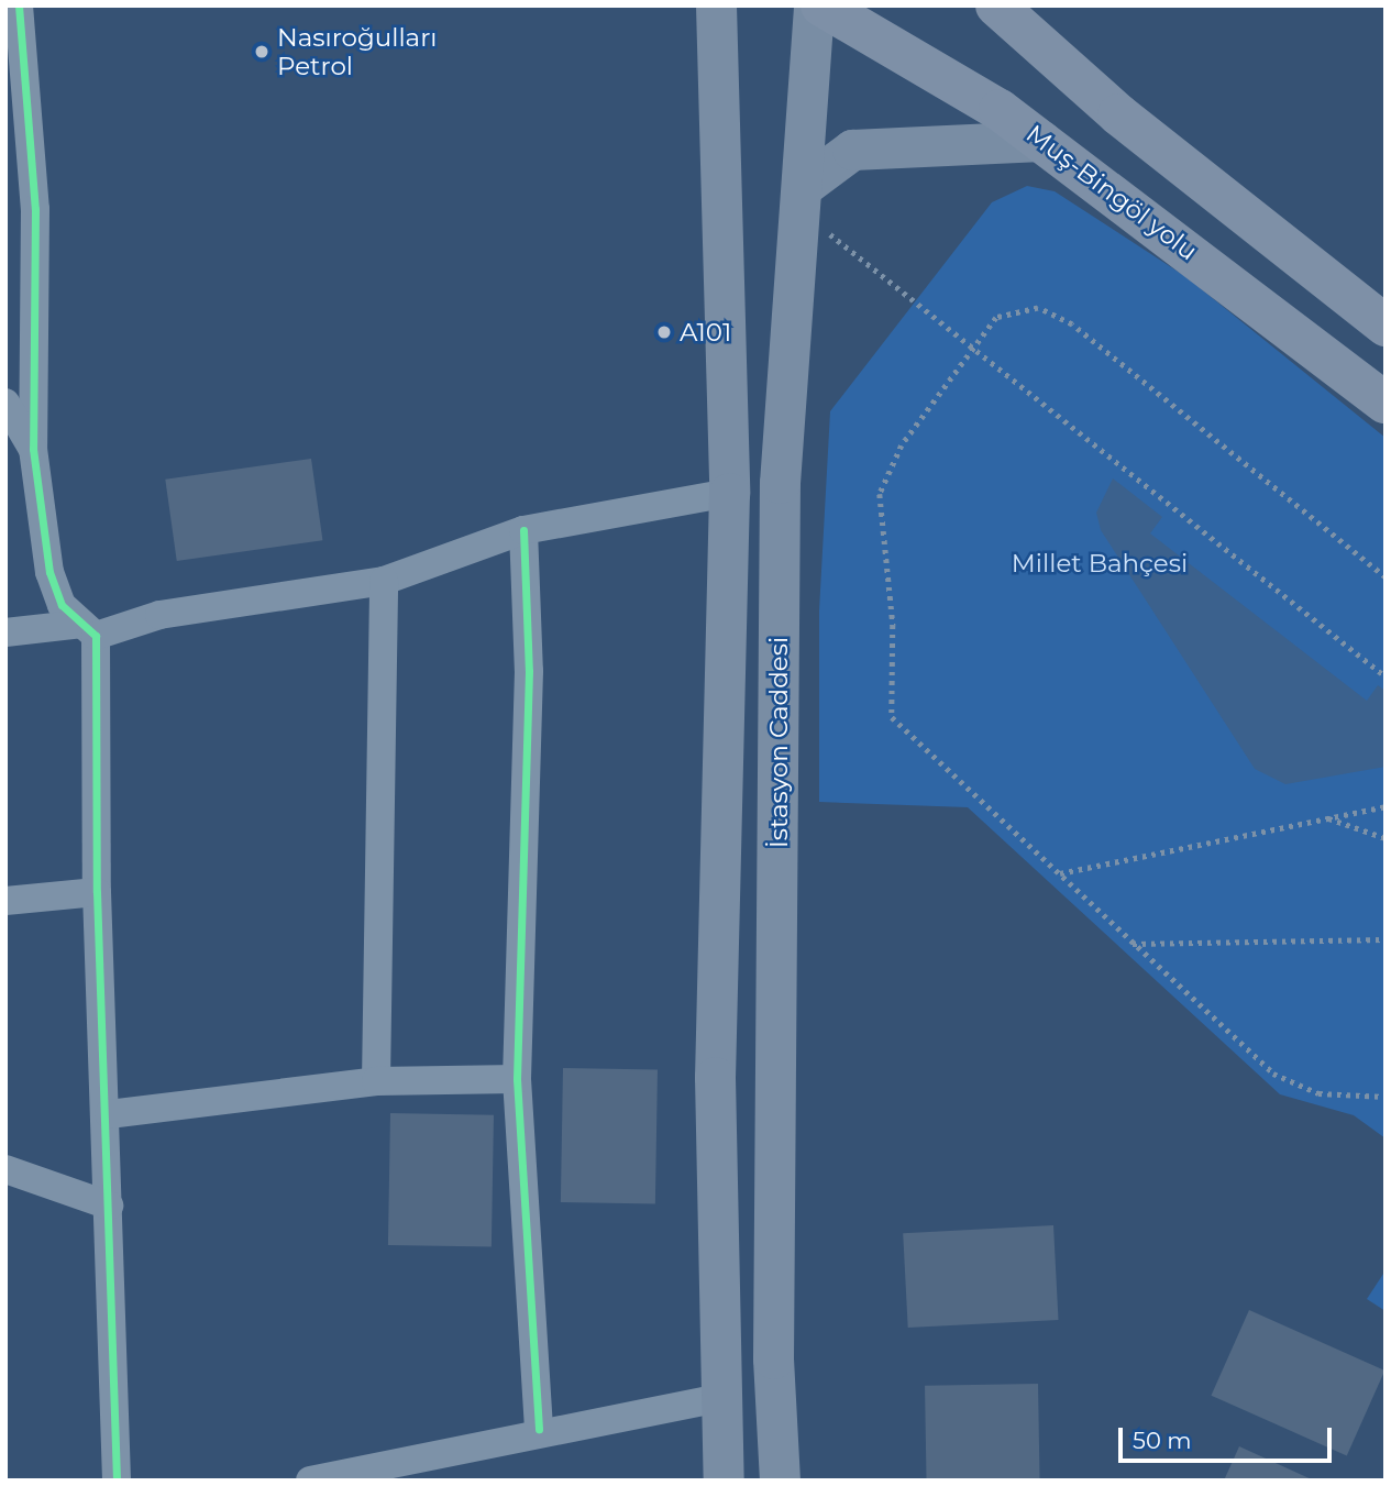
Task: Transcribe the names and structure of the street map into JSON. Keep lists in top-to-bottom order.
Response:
{
  "streets": {
    "highway": ["Muş-Bingöl yolu"],
    "main road": ["İstasyon Caddesi"]
  },
  "parks": ["Millet Bahçesi"],
  "places": ["Nasıroğulları Petrol", "A101"],
  "scale_bar": "50 m"
}
